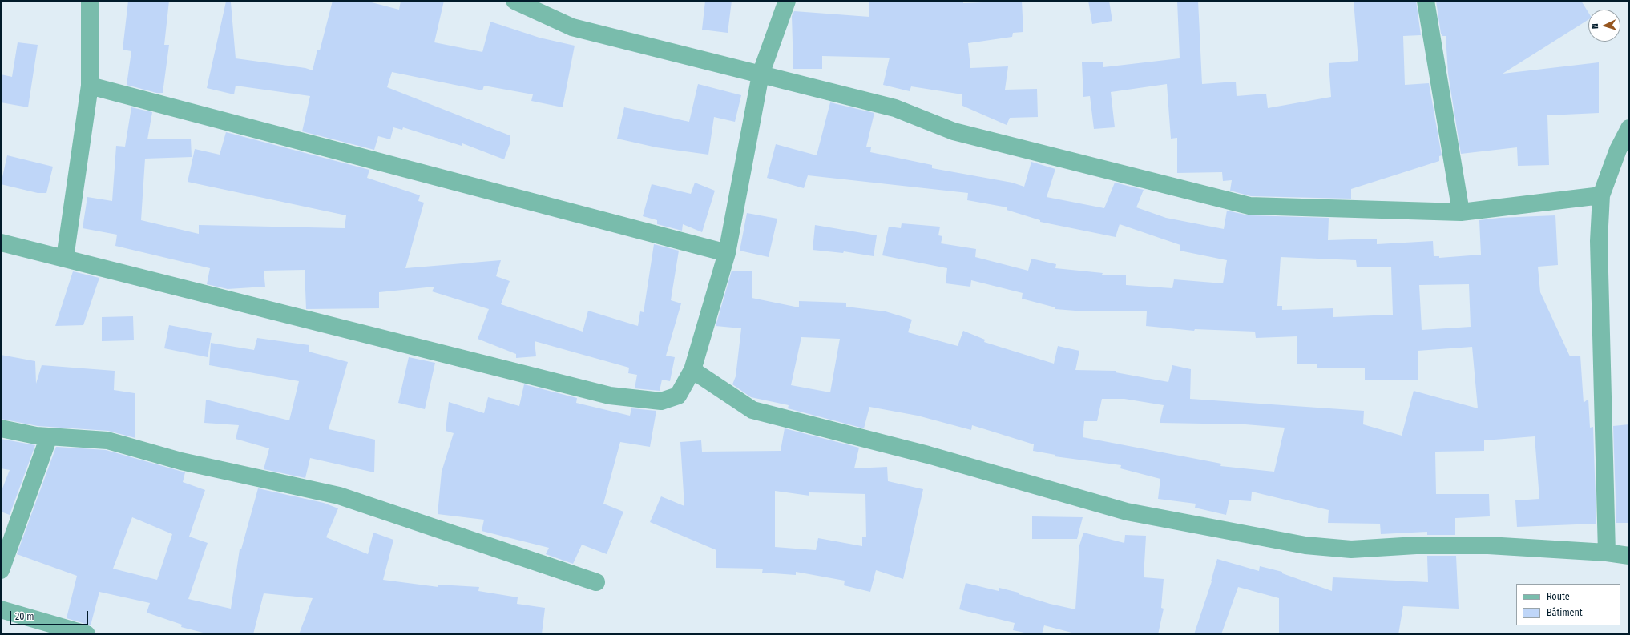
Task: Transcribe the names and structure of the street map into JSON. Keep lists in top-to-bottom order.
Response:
{
  "legend": ["Route", "Bâtiment"],
  "scale_bar": "20 m",
  "north": "left"
}
